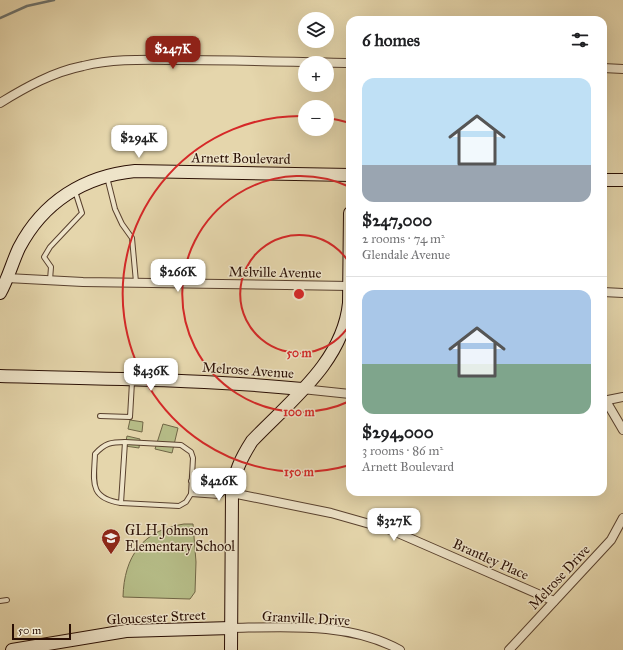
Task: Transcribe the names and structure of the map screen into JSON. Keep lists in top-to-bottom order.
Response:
{
  "streets": {
    "street": [
      "Arnett Boulevard",
      "Melville Avenue",
      "Melrose Avenue",
      "Brantley Place",
      "Melrose Drive",
      "Gloucester Street",
      "Granville Drive"
    ]
  },
  "crossings": [
    ["Arnett Boulevard", "Melville Avenue"],
    ["Brantley Place", "Melrose Drive"],
    ["Gloucester Street", "Granville Drive"]
  ],
  "places": {
    "school or university": ["GLH Johnson Elementary School"]
  },
  "scale_bar": "50 m",
  "page": {
    "map_buttons": ["+", "−"],
    "heading": "6 homes",
    "price": [
      "$247K",
      "$294K",
      "$266K",
      "$436K",
      "$426K",
      "$327K"
    ],
    "list": [
      {
        "name": "$247,000",
        "note": "2 rooms · 74 m² · Glendale Avenue"
      },
      {
        "name": "$294,000",
        "note": "3 rooms · 86 m² · Arnett Boulevard"
      }
    ],
    "scale": "50 m"
  },
  "rings": ["50 m", "100 m", "150 m"]
}
